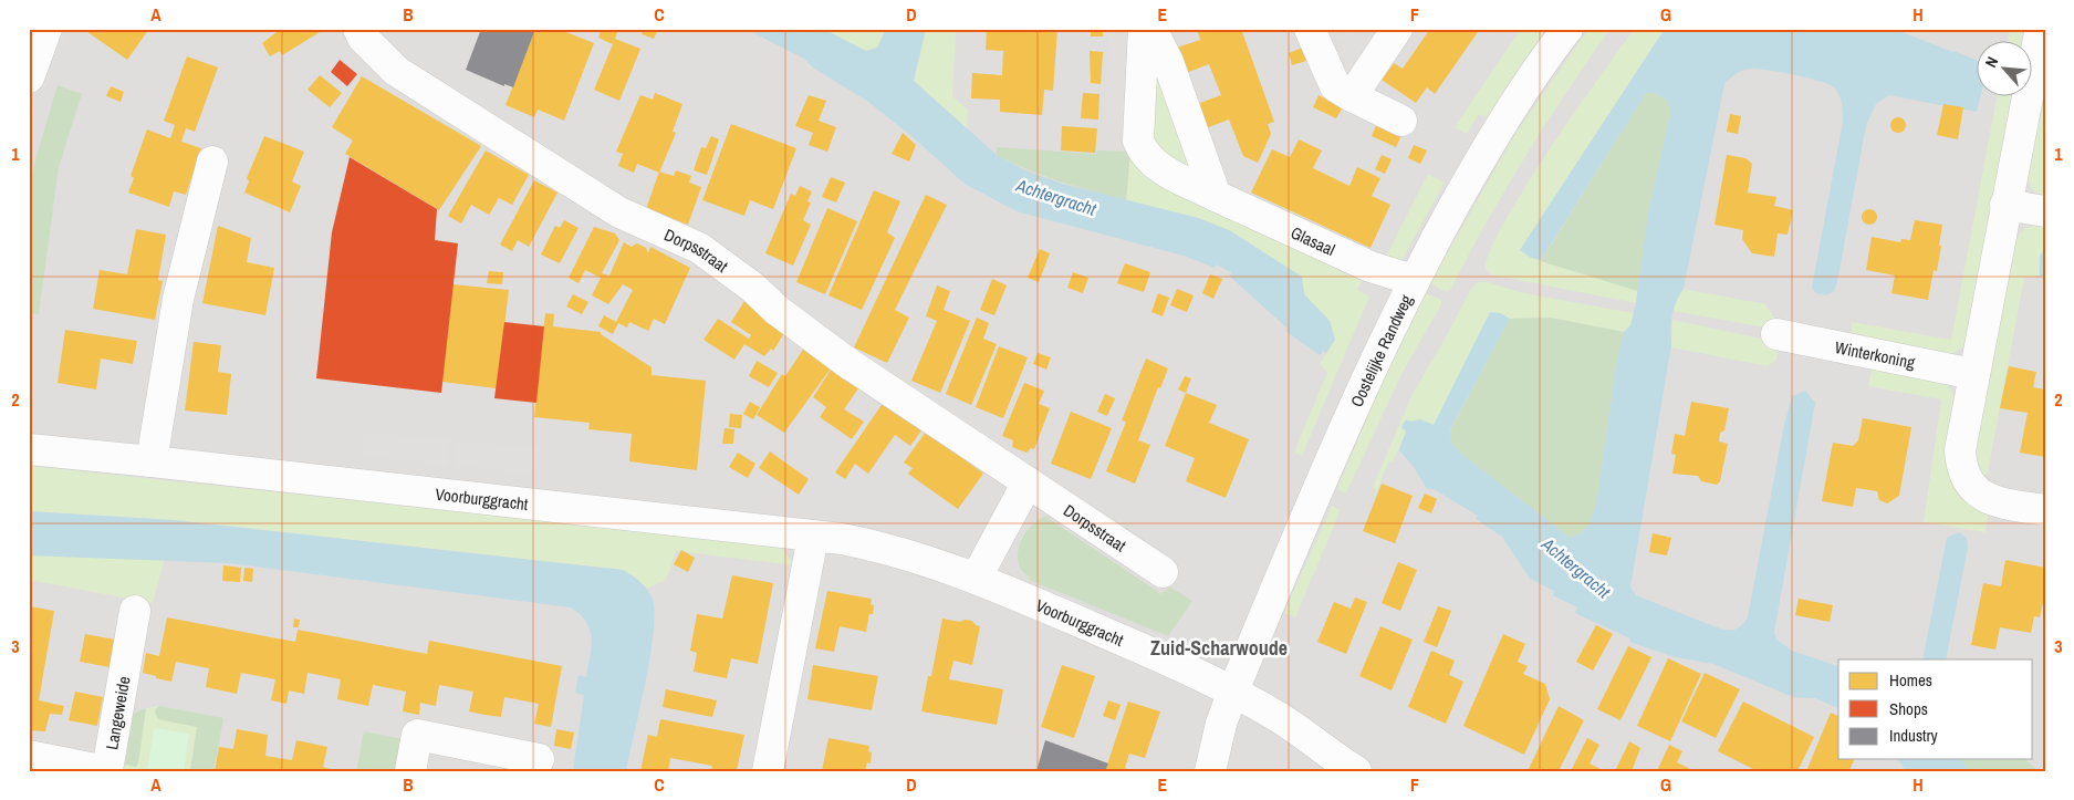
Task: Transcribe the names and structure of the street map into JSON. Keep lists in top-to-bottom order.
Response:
{
  "streets": {
    "street": [
      "Glasaal",
      "Dorpsstraat",
      "Oostelijke Randweg",
      "Winterkoning",
      "Voorburggracht",
      "Langeweide"
    ]
  },
  "crossings": [
    ["Glasaal", "Oostelijke Randweg"],
    ["Oostelijke Randweg", "Voorburggracht"]
  ],
  "districts": ["Zuid-Scharwoude"],
  "water": ["Achtergracht"],
  "legend": ["Homes", "Shops", "Industry"],
  "north": "top left",
  "grid": {
    "columns": [
      "A",
      "B",
      "C",
      "D",
      "E",
      "F",
      "G",
      "H"
    ],
    "rows": ["1", "2", "3"]
  }
}
